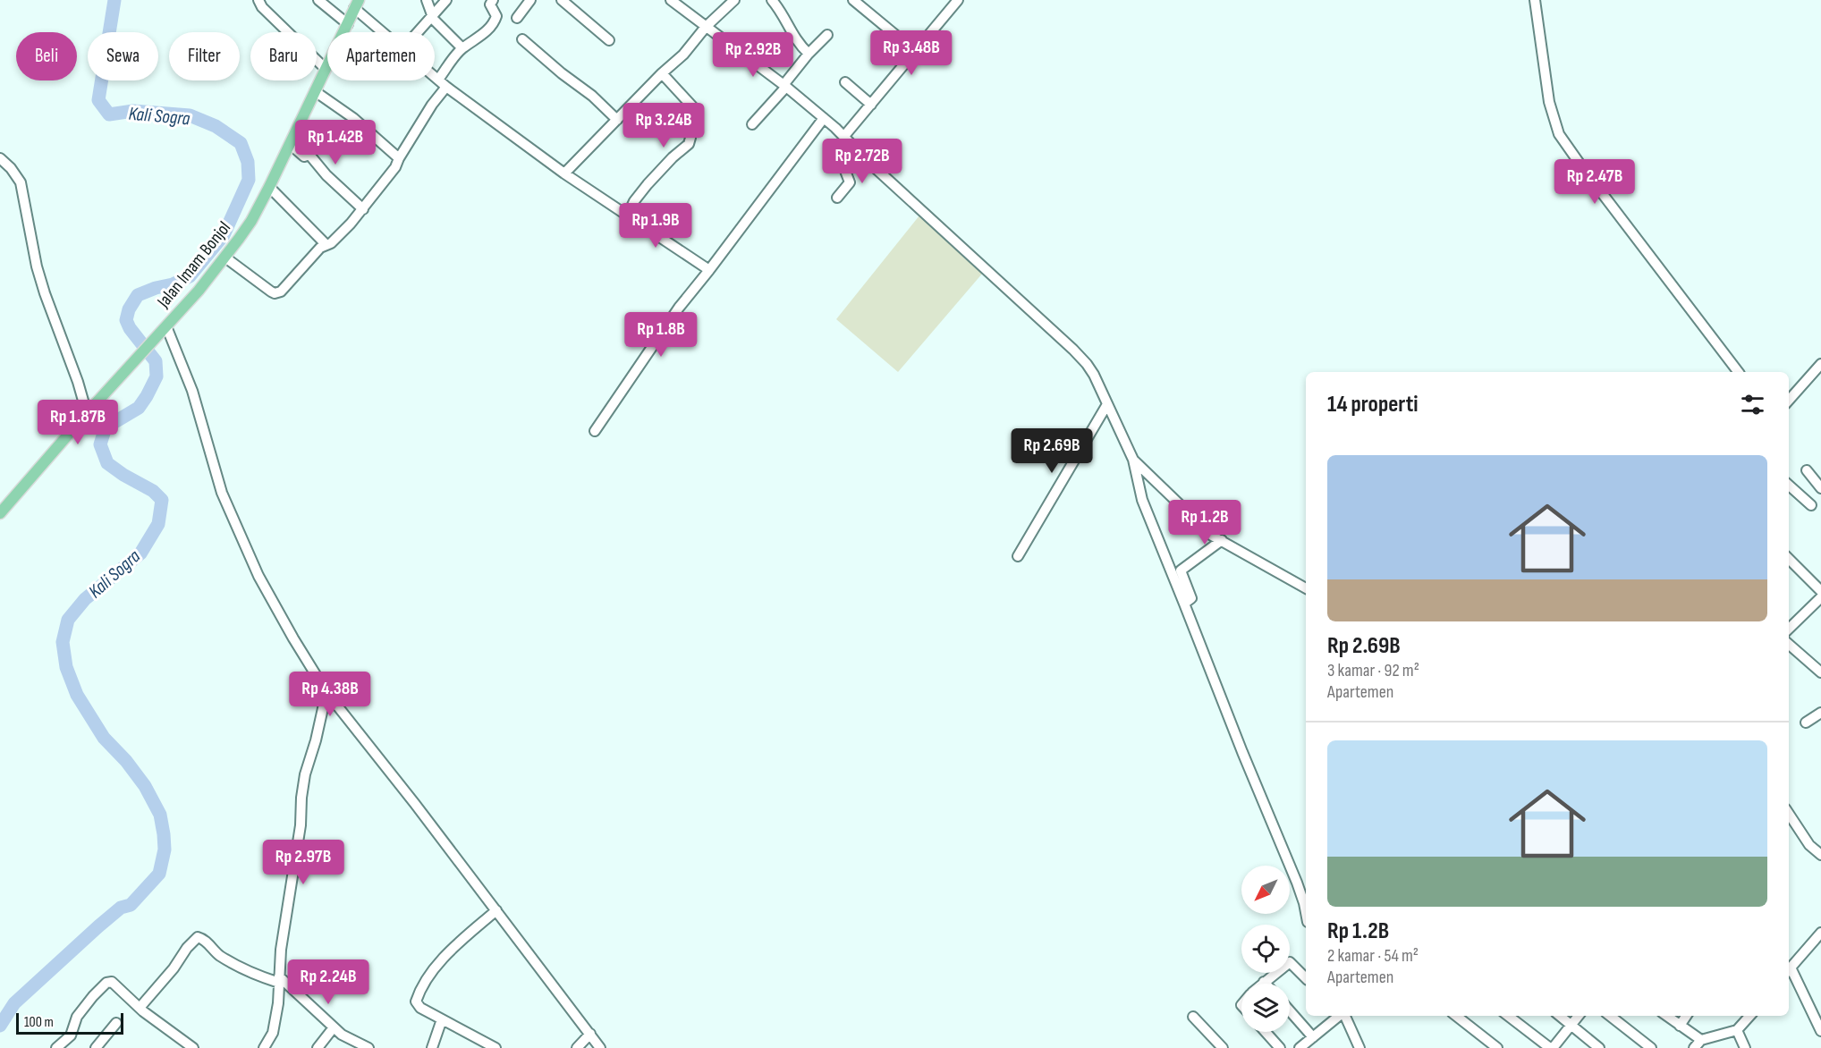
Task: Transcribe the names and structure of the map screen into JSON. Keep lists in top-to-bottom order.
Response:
{
  "streets": {
    "main road": ["Jalan Imam Bonjol"]
  },
  "water": ["Kali Sogra"],
  "scale_bar": "100 m",
  "north": "bottom left",
  "page": {
    "price": [
      "Rp 3.48B",
      "Rp 2.92B",
      "Rp 3.24B",
      "Rp 1.42B",
      "Rp 2.72B",
      "Rp 2.47B",
      "Rp 1.9B",
      "Rp 1.8B",
      "Rp 1.87B",
      "Rp 2.69B",
      "Rp 1.2B",
      "Rp 4.38B",
      "Rp 2.97B",
      "Rp 2.24B"
    ],
    "chip": [
      "Beli",
      "Sewa",
      "Filter",
      "Baru",
      "Apartemen"
    ],
    "heading": "14 properti",
    "list": [
      {
        "name": "Rp 2.69B",
        "note": "3 kamar · 92 m² · Apartemen"
      },
      {
        "name": "Rp 1.2B",
        "note": "2 kamar · 54 m² · Apartemen"
      }
    ],
    "scale": "100 m"
  }
}
